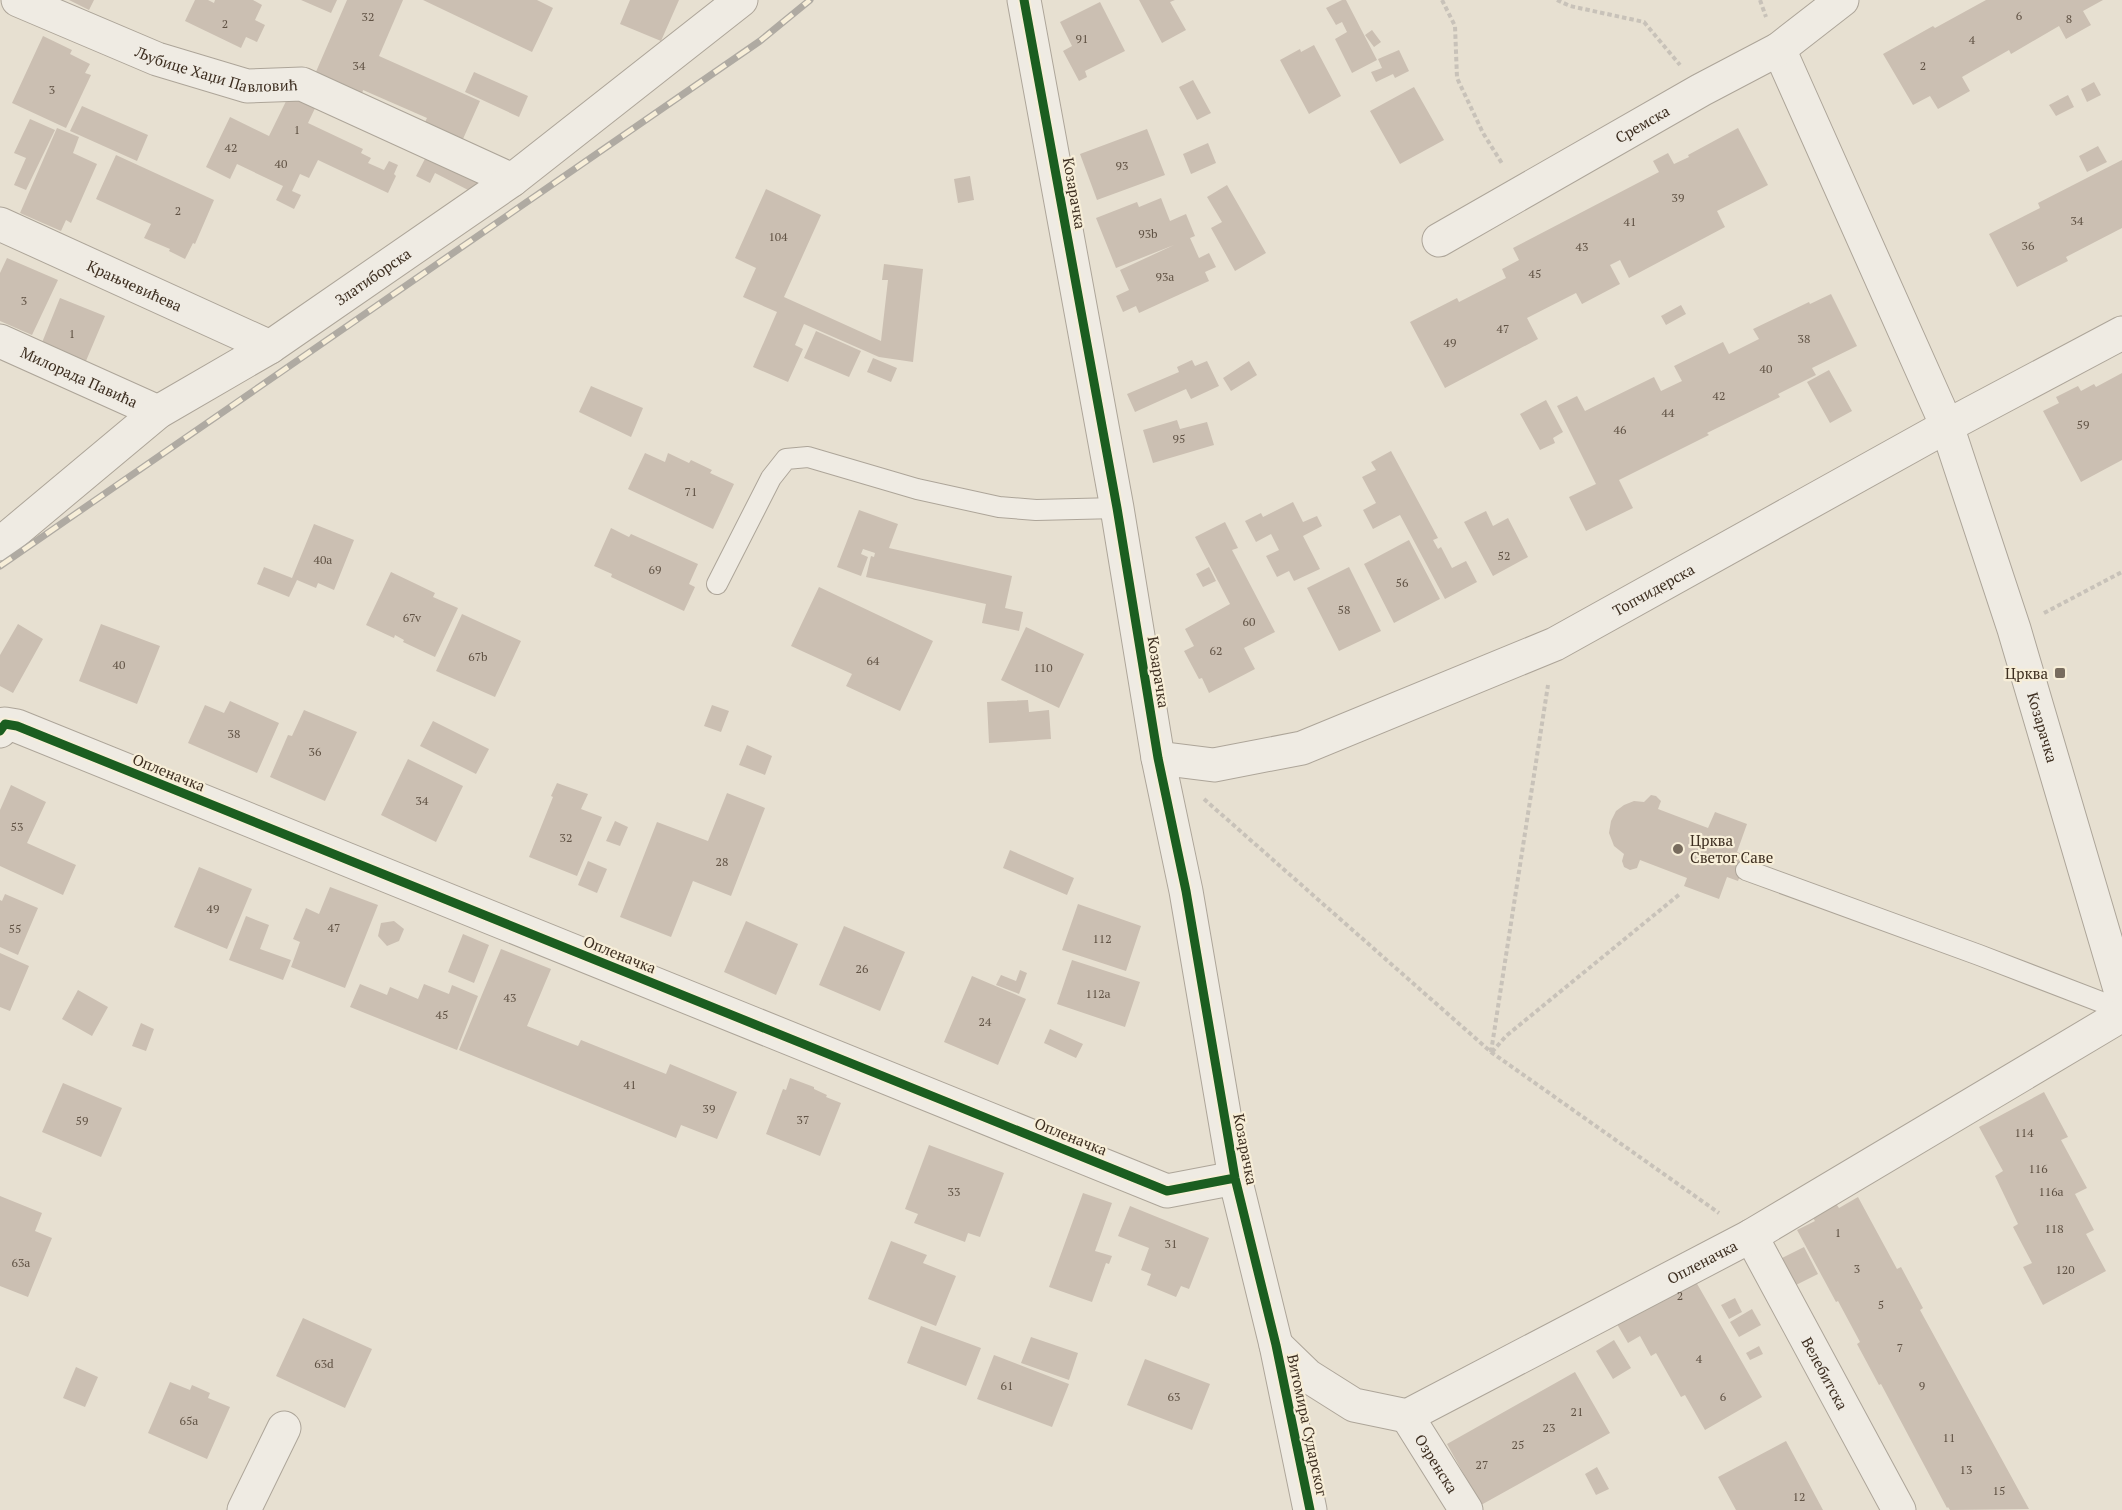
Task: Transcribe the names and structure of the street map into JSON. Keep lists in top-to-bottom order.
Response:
{
  "streets": {
    "street": [
      "Љубице Хаџи Павловић",
      "Сремска",
      "Козарачка",
      "Златиборска",
      "Крањчевићева",
      "Милорада Павића",
      "Топчидерска",
      "Опленачка",
      "Велебитска",
      "Витомира Сударског",
      "Озренска"
    ]
  },
  "crossings": [
    ["Љубице Хаџи Павловић", "Златиборска"],
    ["Сремска", "Козарачка"],
    ["Козарачка", "Топчидерска"],
    ["Козарачка", "Опленачка"],
    ["Козарачка", "Витомира Сударског"],
    ["Златиборска", "Крањчевићева"],
    ["Златиборска", "Милорада Павића"],
    ["Опленачка", "Велебитска"],
    ["Опленачка", "Озренска"]
  ],
  "places": {
    "transit": ["Црква"],
    "other": ["Црква Светог Саве"]
  },
  "house_numbers": [
    "6",
    "32",
    "8",
    "2",
    "91",
    "4",
    "34",
    "2",
    "3",
    "1",
    "42",
    "40",
    "93",
    "39",
    "2",
    "34",
    "41",
    "93b",
    "104",
    "36",
    "43",
    "45",
    "93a",
    "3",
    "47",
    "1",
    "38",
    "49",
    "40",
    "42",
    "44",
    "59",
    "46",
    "95",
    "71",
    "52",
    "40a",
    "69",
    "56",
    "58",
    "67v",
    "60",
    "62",
    "67b",
    "64",
    "40",
    "110",
    "38",
    "36",
    "34",
    "53",
    "32",
    "28",
    "49",
    "47",
    "55",
    "112",
    "26",
    "112a",
    "43",
    "45",
    "24",
    "41",
    "39",
    "37",
    "59",
    "114",
    "116",
    "33",
    "116a",
    "118",
    "1",
    "31",
    "63a",
    "3",
    "120",
    "2",
    "5",
    "7",
    "4",
    "63d",
    "61",
    "9",
    "63",
    "6",
    "21",
    "65a",
    "23",
    "11",
    "25",
    "27",
    "13",
    "15",
    "12"
  ]
}
